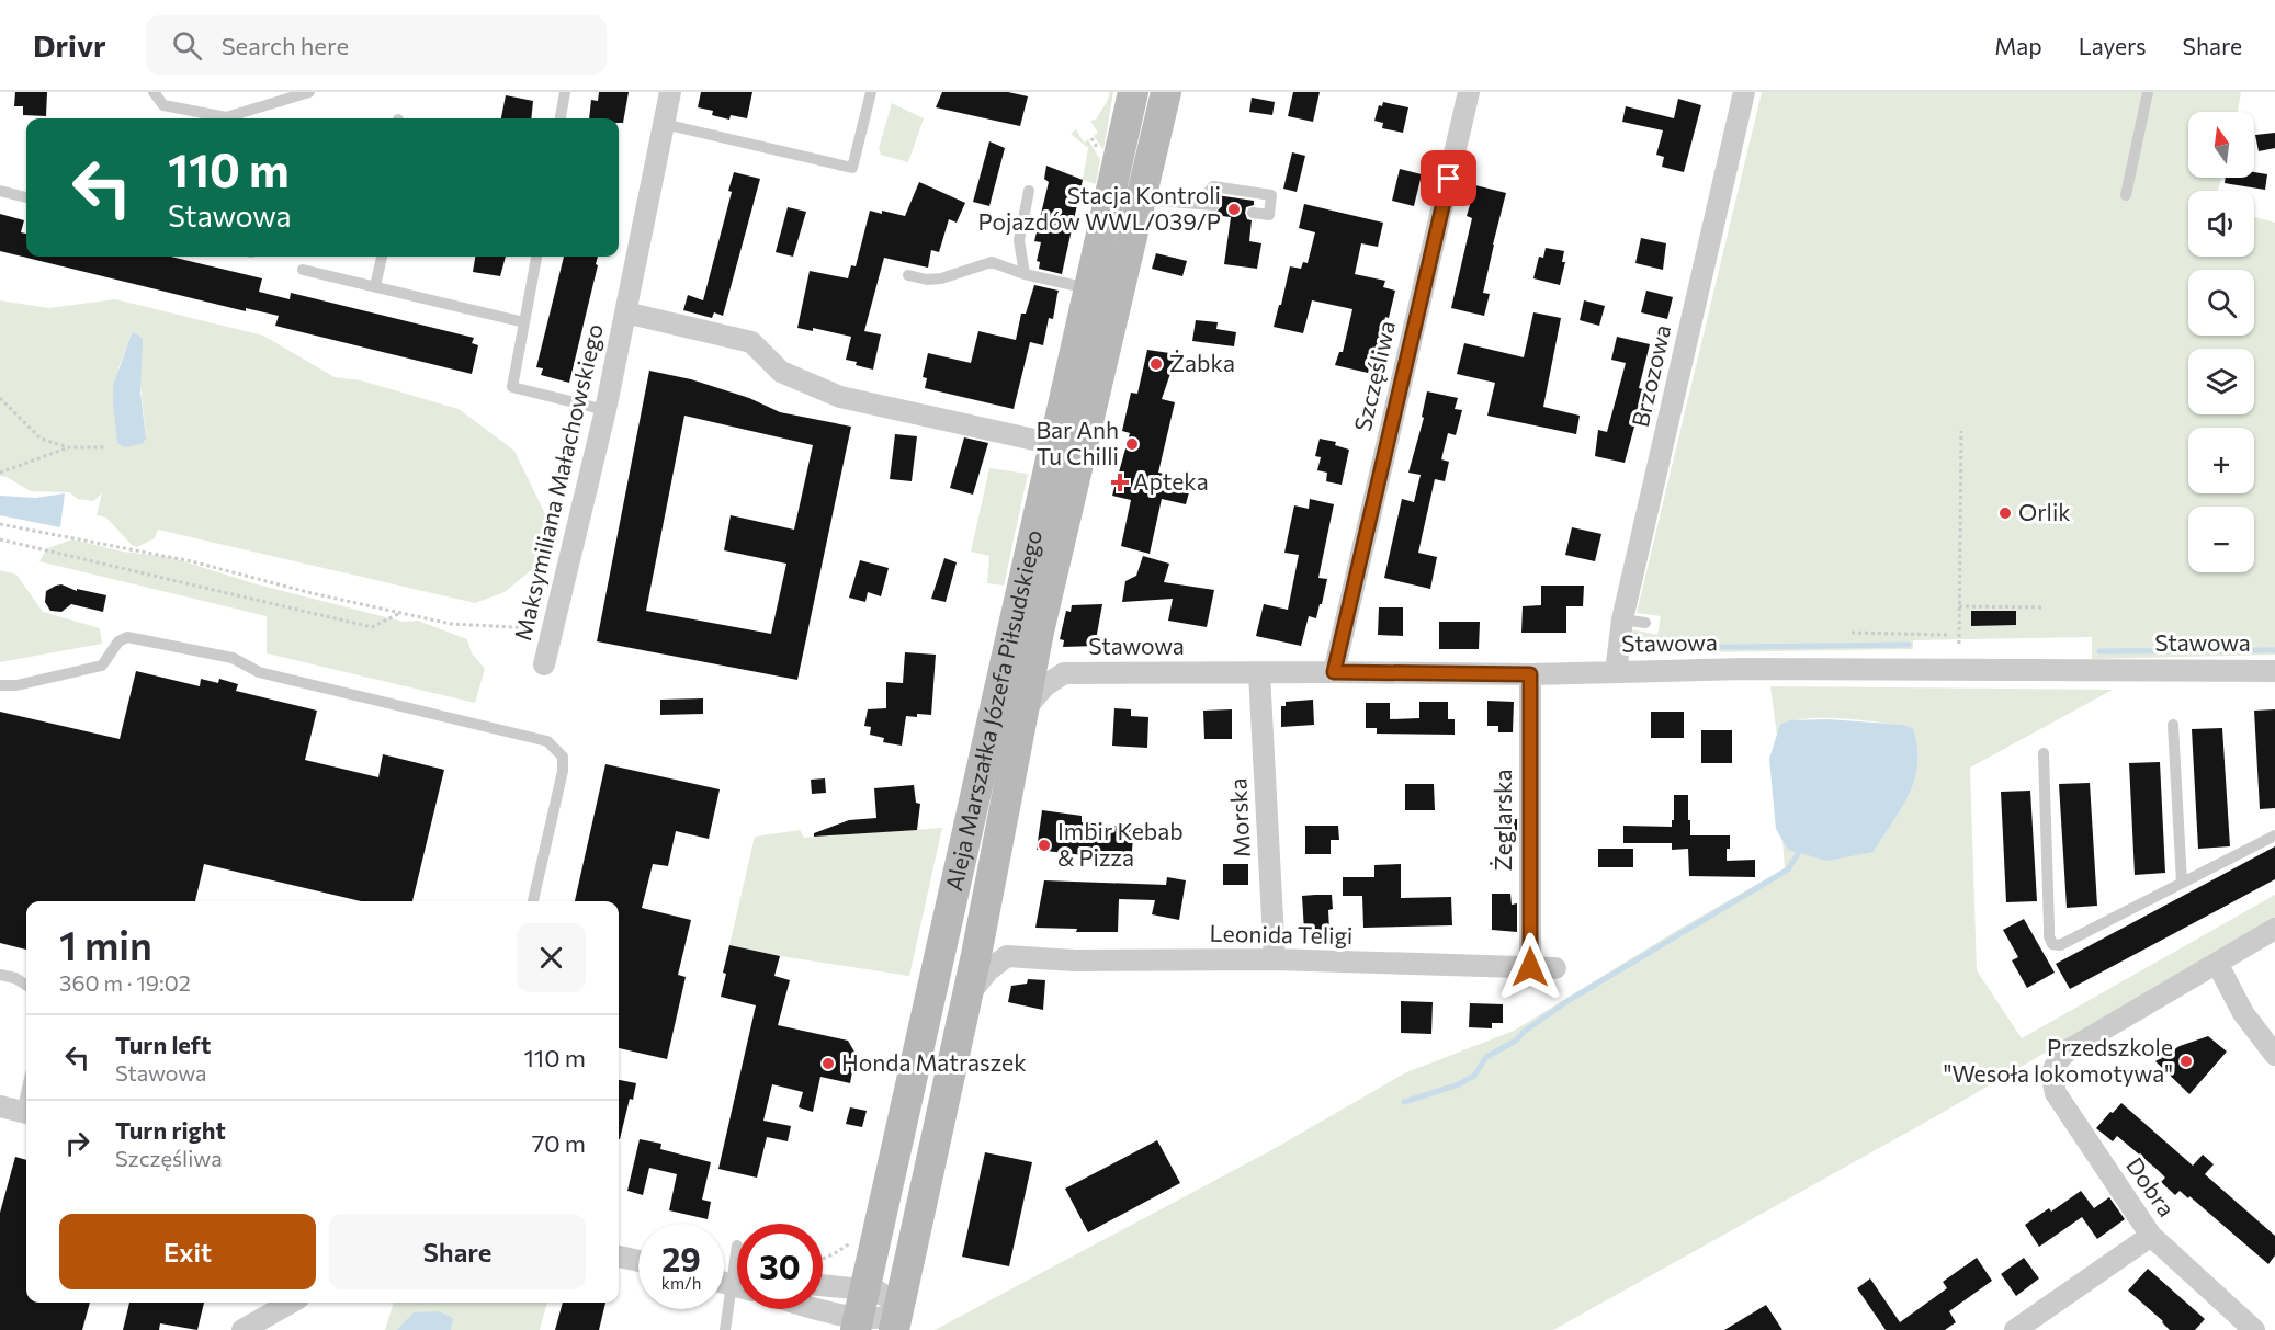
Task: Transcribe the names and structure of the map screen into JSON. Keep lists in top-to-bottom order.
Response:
{
  "streets": {
    "main road": ["Aleja Marszałka Józefa Piłsudskiego"],
    "street": [
      "Szczęśliwa",
      "Brzozowa",
      "Maksymiliana Małachowskiego",
      "Stawowa",
      "Morska",
      "Żeglarska",
      "Leonida Teligi",
      "Dobra"
    ]
  },
  "crossings": [
    ["Szczęśliwa", "Stawowa"],
    ["Brzozowa", "Stawowa"],
    ["Maksymiliana Małachowskiego", "Aleja Marszałka Józefa Piłsudskiego"],
    ["Stawowa", "Aleja Marszałka Józefa Piłsudskiego"],
    ["Stawowa", "Morska"],
    ["Stawowa", "Żeglarska"],
    ["Morska", "Leonida Teligi"],
    ["Żeglarska", "Leonida Teligi"]
  ],
  "places": {
    "other": [
      "Stacja Kontroli Pojazdów WWL/039/P",
      "Żabka",
      "Bar Anh Tu Chilli",
      "Orlik",
      "Imbir Kebab & Pizza",
      "Przedszkole \"Wesoła lokomotywa\"",
      "Honda Matraszek"
    ],
    "health": ["Apteka"]
  },
  "north": "top",
  "page": {
    "header": "Drivr",
    "search": "Search here",
    "nav": ["Map", "Layers", "Share"],
    "map_buttons": ["+", "−"],
    "turn": ["110 m", "Stawowa"],
    "heading": ["1 min", "360 m · 19:02"],
    "list": [
      {
        "name": "Turn left",
        "note": "Stawowa",
        "value": "110 m"
      },
      {
        "name": "Turn right",
        "note": "Szczęśliwa",
        "value": "70 m"
      }
    ],
    "buttons": ["Exit", "Share"],
    "speed": "29 km/h",
    "limit": "30"
  }
}
